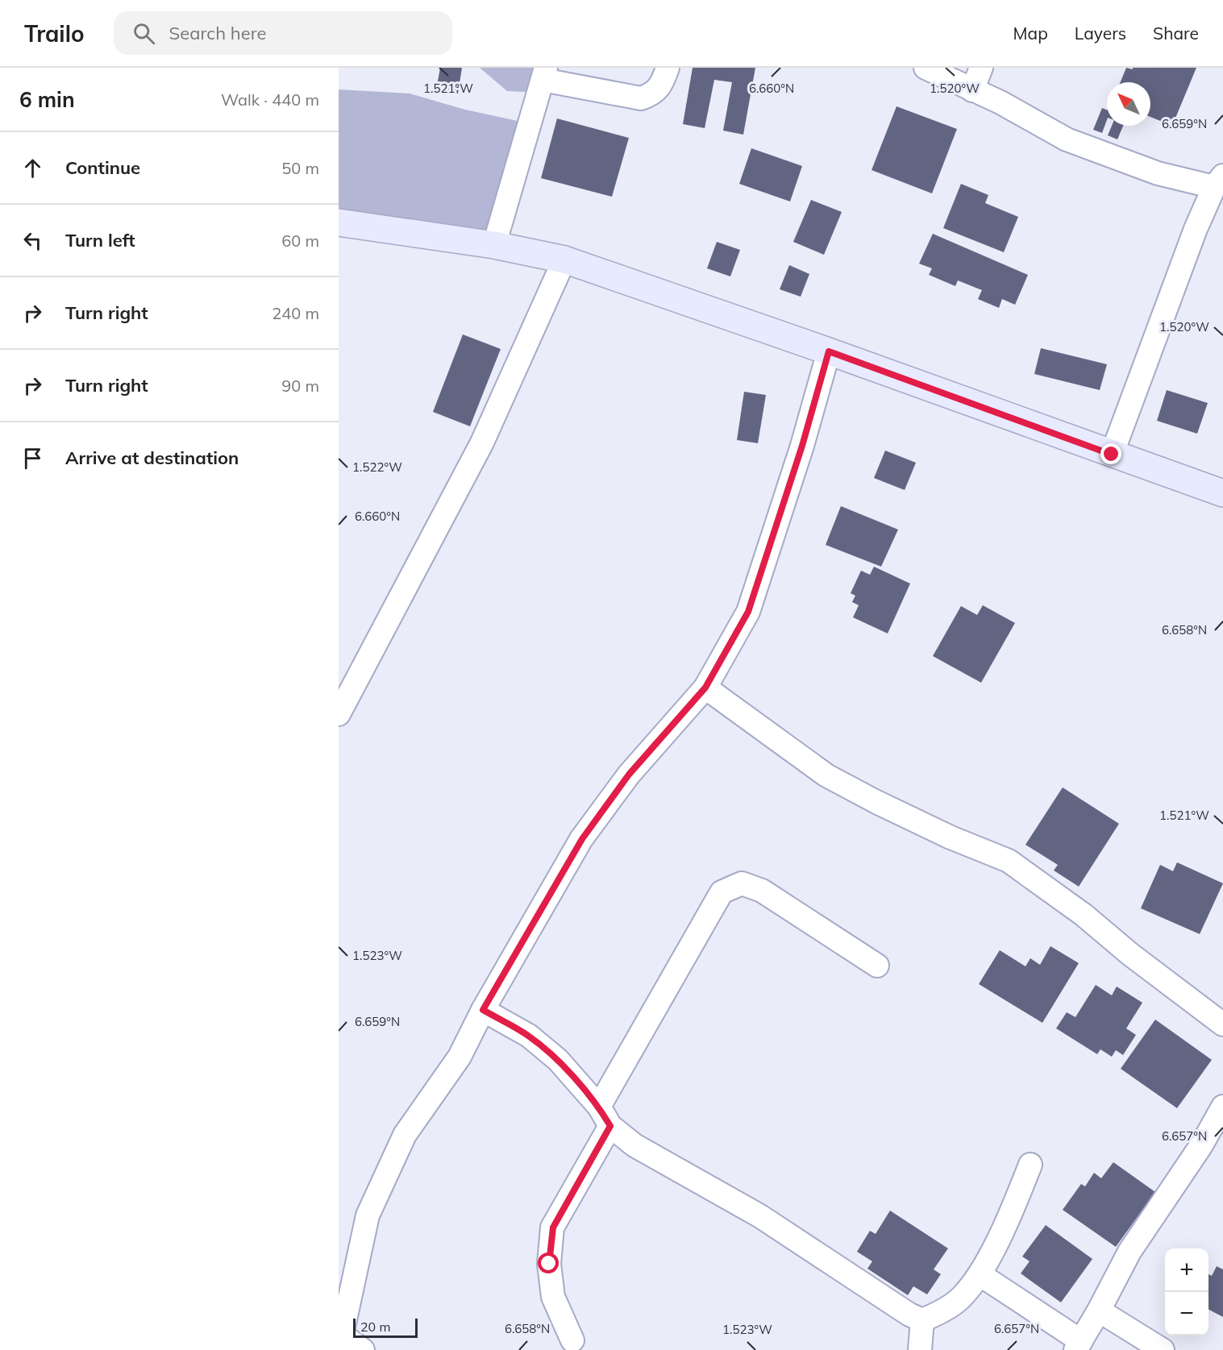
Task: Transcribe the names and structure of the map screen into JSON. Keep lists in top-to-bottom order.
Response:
{
  "scale_bar": "20 m",
  "north": "top left",
  "page": {
    "header": "Trailo",
    "search": "Search here",
    "nav": ["Map", "Layers", "Share"],
    "heading": ["6 min", "Walk · 440 m"],
    "list": [
      ["Continue", "50 m"],
      ["Turn left", "60 m"],
      ["Turn right", "240 m"],
      ["Turn right", "90 m"],
      "Arrive at destination"
    ],
    "map_buttons": ["+", "−"],
    "scale": "20 m"
  },
  "coordinates": [
    "1.521°W",
    "1.520°W",
    "6.660°N",
    "6.659°N",
    "1.522°W",
    "6.658°N",
    "1.523°W",
    "6.657°N"
  ]
}
